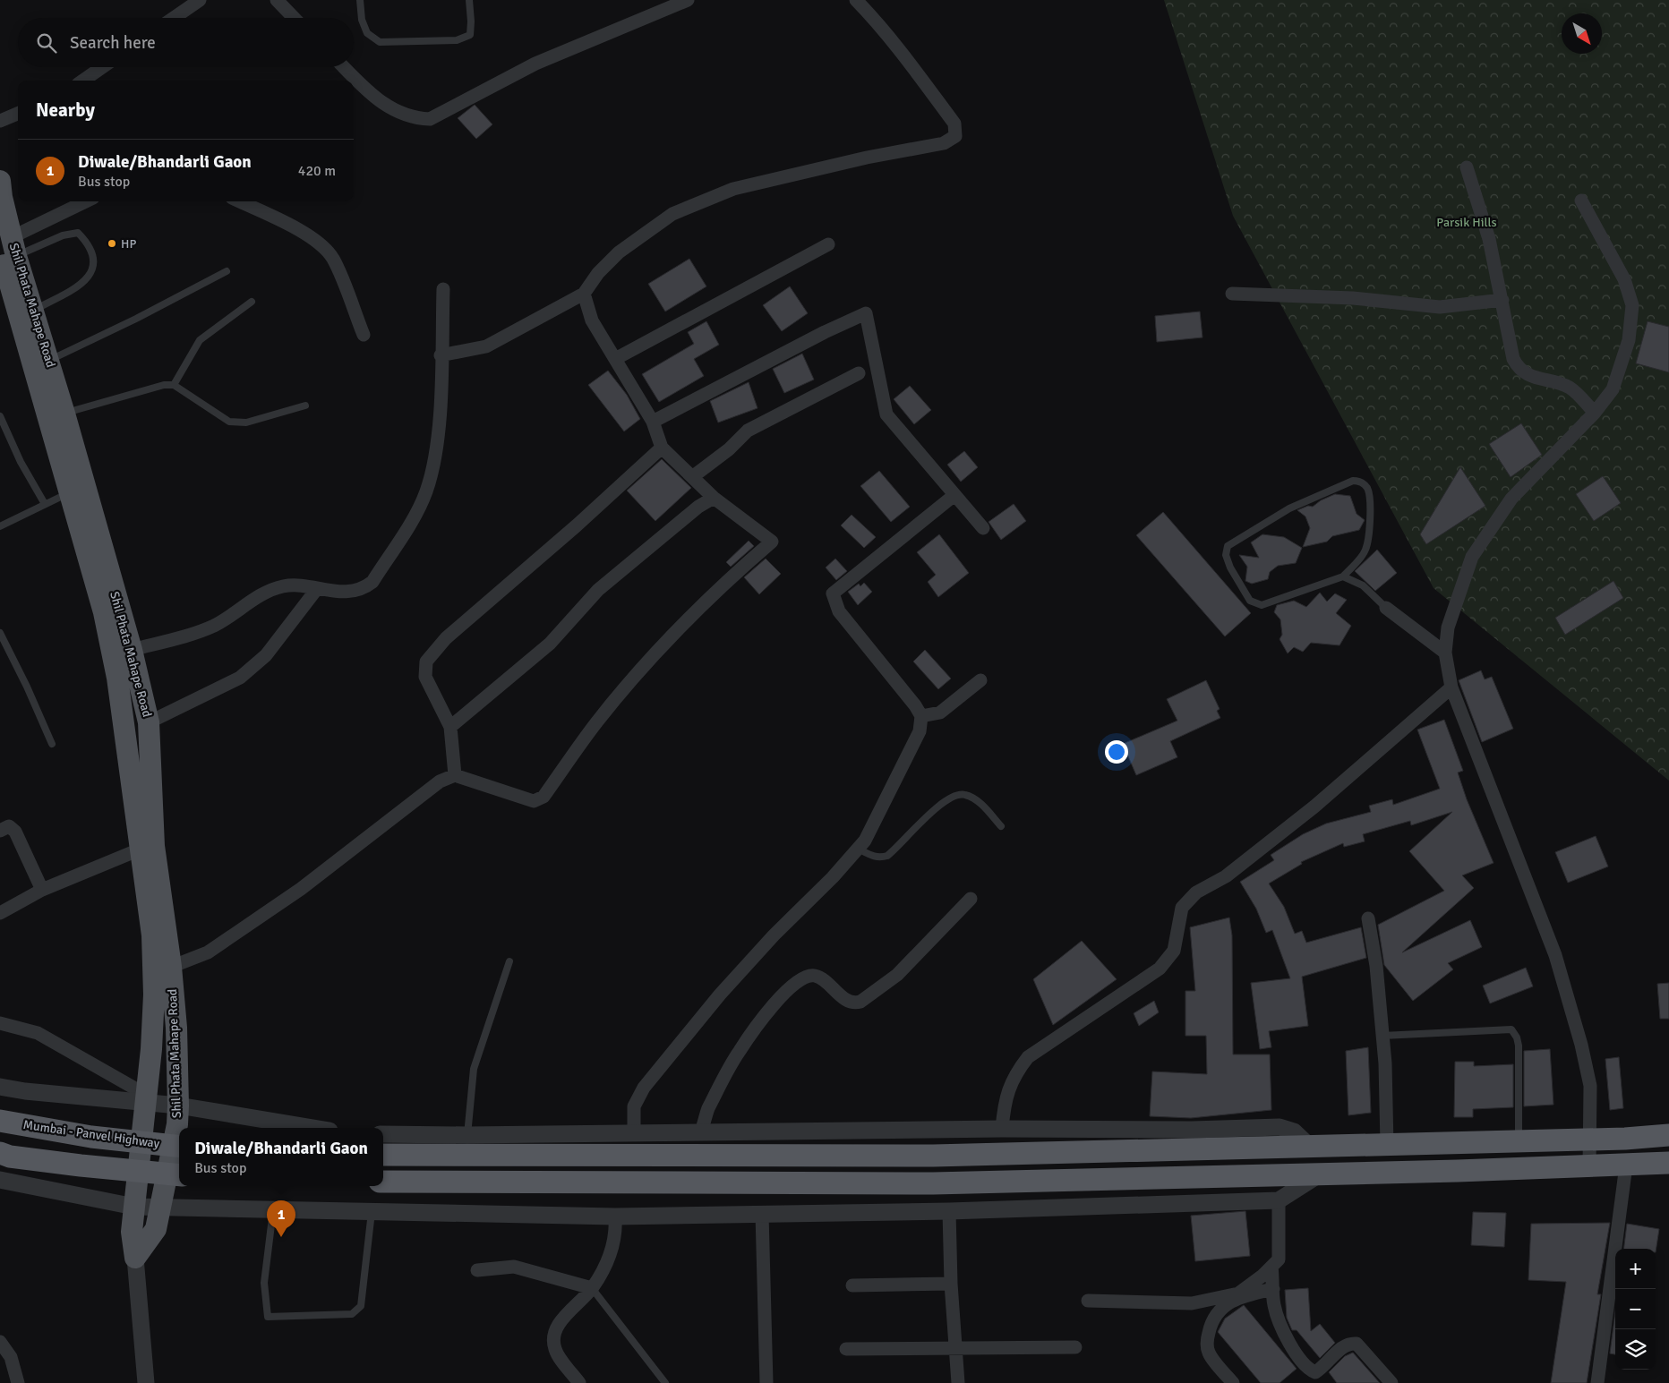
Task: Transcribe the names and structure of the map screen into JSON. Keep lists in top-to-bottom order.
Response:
{
  "streets": {
    "highway": ["Mumbai - Panvel Highway"],
    "main road": ["Shil Phata Mahape Road"]
  },
  "parks": ["Parsik Hills"],
  "places": ["HP"],
  "north": "bottom right",
  "page": {
    "search": "Search here",
    "heading": "Nearby",
    "list": [
      {
        "mark": "1",
        "name": "Diwale/Bhandarli Gaon",
        "note": "Bus stop",
        "value": "420 m"
      }
    ],
    "popup": ["Diwale/Bhandarli Gaon", "Bus stop"],
    "pins": "1",
    "map_buttons": ["+", "−"]
  }
}
